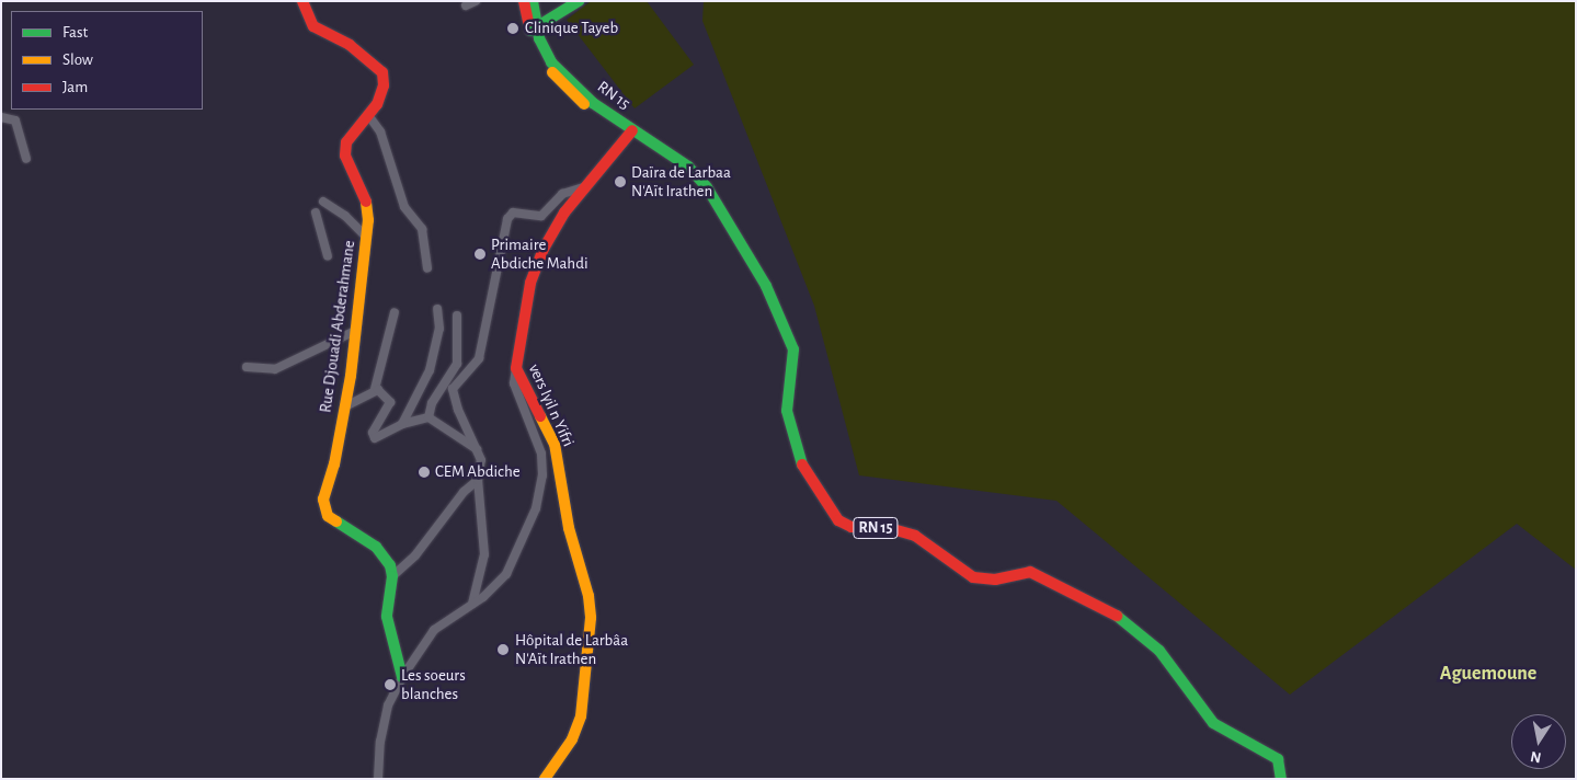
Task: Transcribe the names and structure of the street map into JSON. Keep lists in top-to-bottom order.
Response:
{
  "streets": {
    "main road": ["RN 15", "Rue Djouadi Abderahmane", "vers Iγil n Yifri"]
  },
  "crossings": [
    ["RN 15", "vers Iγil n Yifri"]
  ],
  "districts": ["Aguemoune"],
  "places": [
    "Clinique Tayeb",
    "Daïra de Larbaa N'Aït Irathen",
    "Primaire Abdiche Mahdi",
    "CEM Abdiche",
    "Hôpital de Larbâa N'Aït Irathen",
    "Les soeurs blanches"
  ],
  "legend": ["Fast", "Slow", "Jam"],
  "north": "bottom"
}
